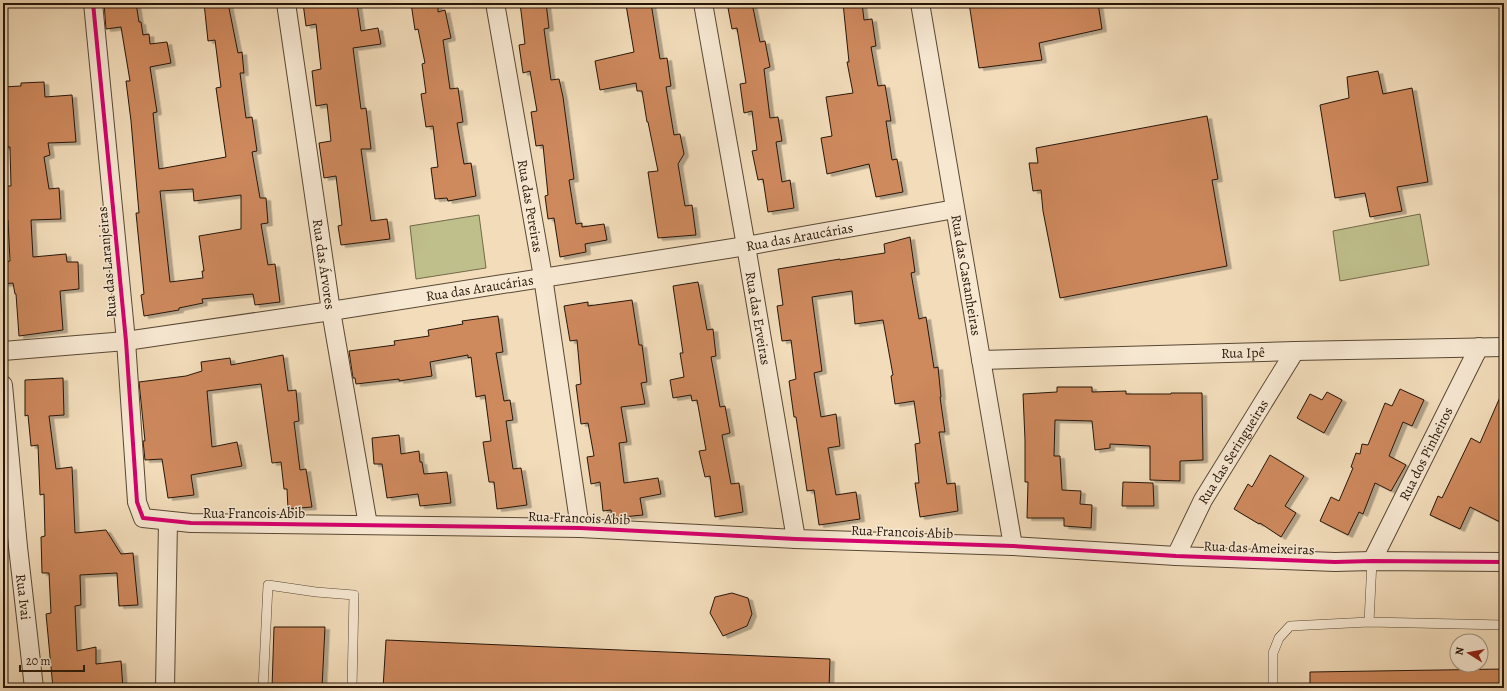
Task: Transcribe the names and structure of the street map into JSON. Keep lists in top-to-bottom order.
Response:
{
  "streets": {
    "street": [
      "Rua das Pereiras",
      "Rua das Araucárias",
      "Rua das Laranjeiras",
      "Rua das Árvores",
      "Rua das Castanheiras",
      "Rua das Erveiras",
      "Rua Ipê",
      "Rua das Seringueiras",
      "Rua dos Pinheiros",
      "Rua Francois Abib",
      "Rua das Ameixeiras",
      "Rua Ivai"
    ]
  },
  "crossings": [
    ["Rua das Pereiras", "Rua das Araucárias"],
    ["Rua das Pereiras", "Rua Francois Abib"],
    ["Rua das Araucárias", "Rua das Laranjeiras"],
    ["Rua das Araucárias", "Rua das Árvores"],
    ["Rua das Araucárias", "Rua das Castanheiras"],
    ["Rua das Araucárias", "Rua das Erveiras"],
    ["Rua das Laranjeiras", "Rua Francois Abib"],
    ["Rua das Árvores", "Rua Francois Abib"],
    ["Rua das Castanheiras", "Rua Ipê"],
    ["Rua das Castanheiras", "Rua Francois Abib"],
    ["Rua das Castanheiras", "Rua das Ameixeiras"],
    ["Rua das Erveiras", "Rua Francois Abib"],
    ["Rua Ipê", "Rua das Seringueiras"],
    ["Rua Ipê", "Rua dos Pinheiros"],
    ["Rua das Seringueiras", "Rua das Ameixeiras"],
    ["Rua dos Pinheiros", "Rua das Ameixeiras"],
    ["Rua Francois Abib", "Rua das Ameixeiras"]
  ],
  "scale_bar": "20 m",
  "north": "left"
}
